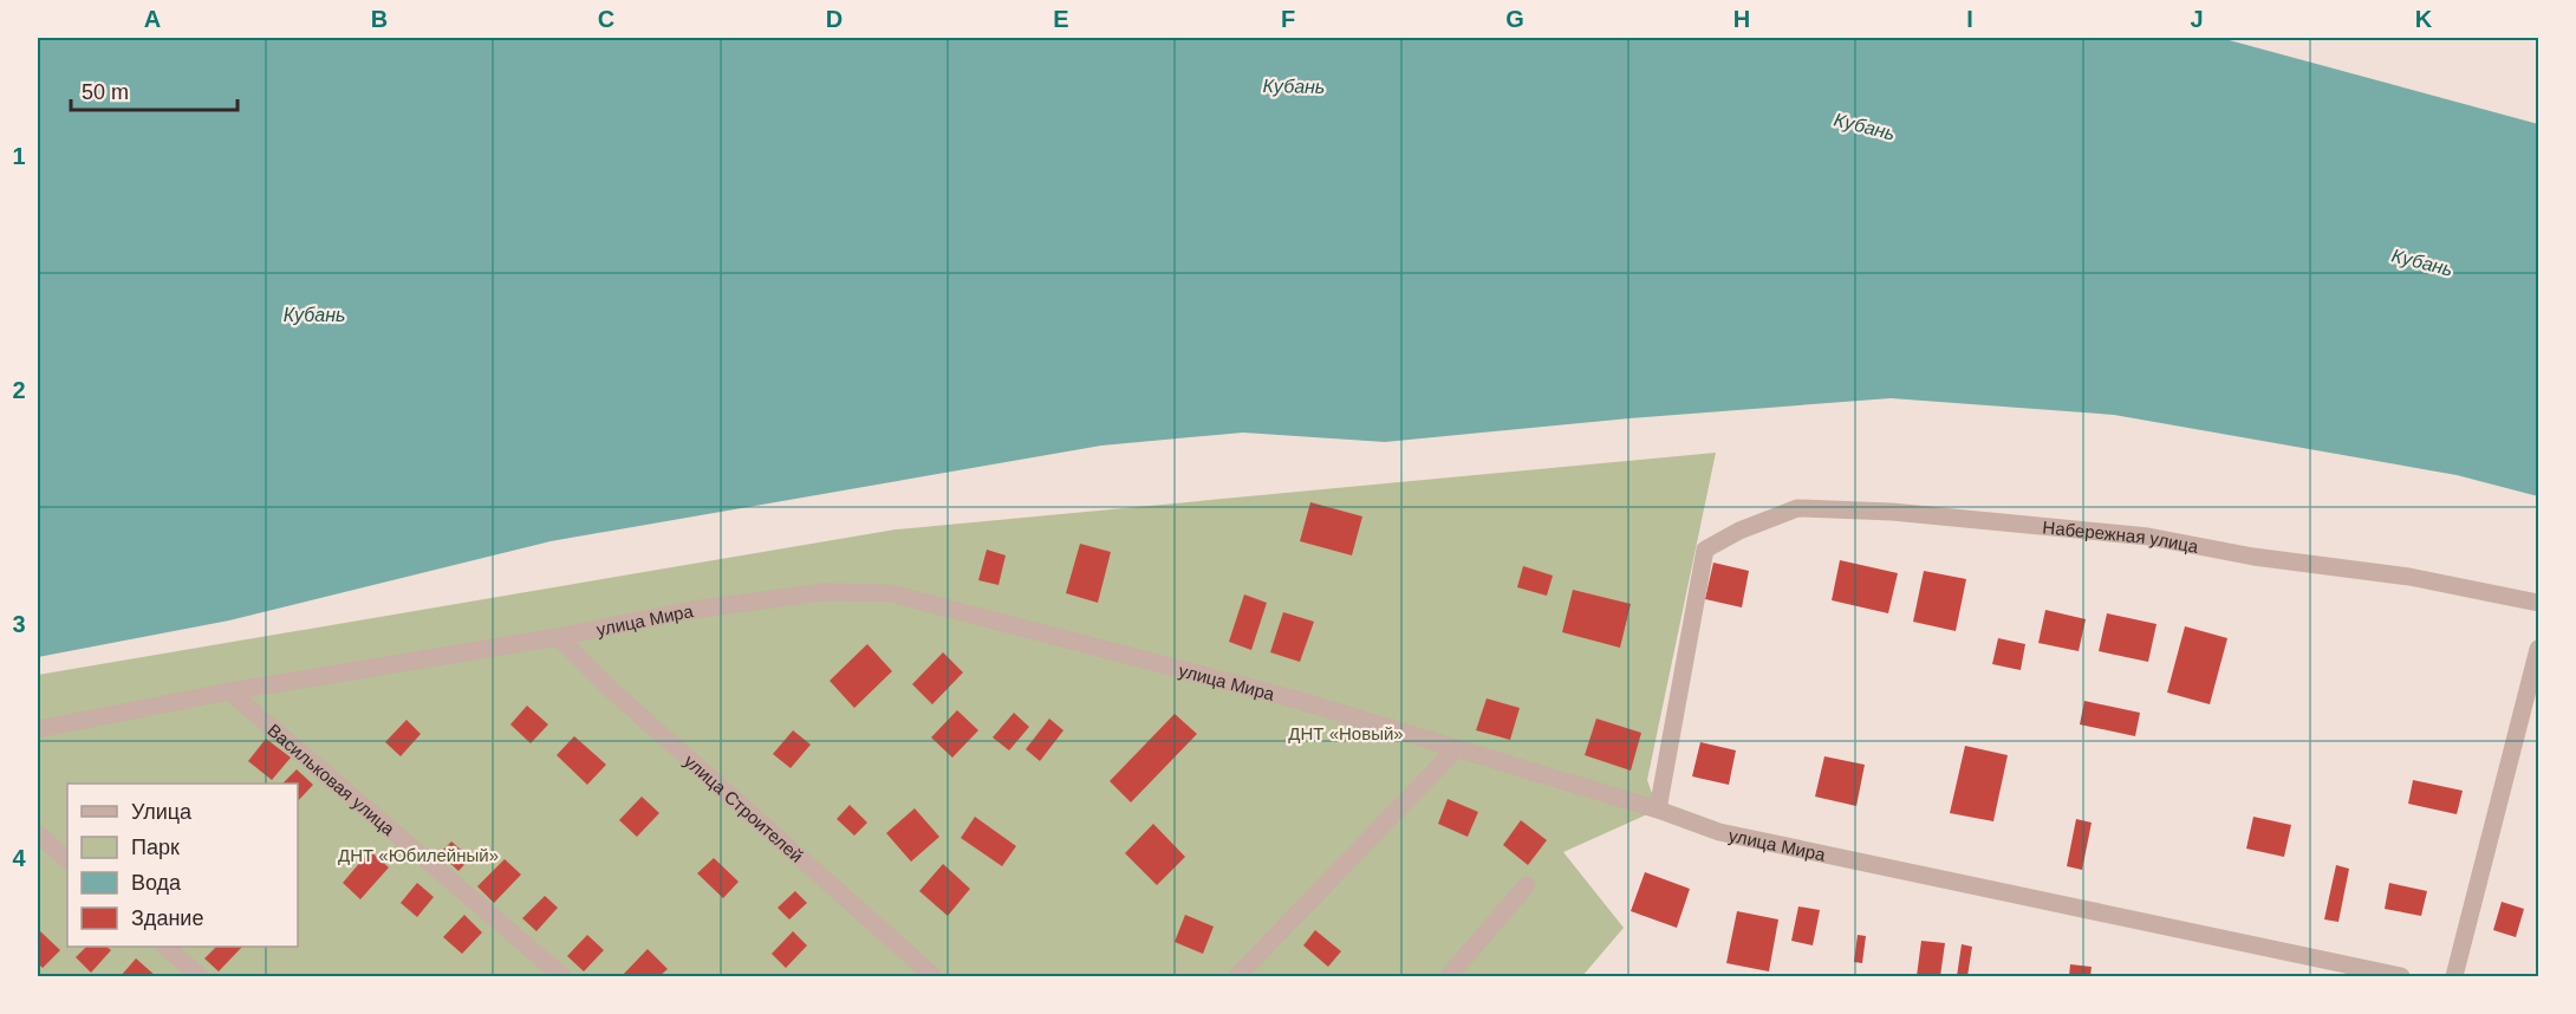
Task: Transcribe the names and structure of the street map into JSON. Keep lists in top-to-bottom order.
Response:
{
  "streets": {
    "street": [
      "Набережная улица",
      "улица Мира",
      "Васильковая улица",
      "улица Строителей"
    ]
  },
  "crossings": [
    ["Набережная улица", "улица Мира"],
    ["улица Мира", "Васильковая улица"],
    ["улица Мира", "улица Строителей"]
  ],
  "water": ["Кубань"],
  "parks": ["ДНТ «Новый»", "ДНТ «Юбилейный»"],
  "legend": [
    "Улица",
    "Парк",
    "Вода",
    "Здание"
  ],
  "scale_bar": "50 m",
  "grid": {
    "columns": [
      "A",
      "B",
      "C",
      "D",
      "E",
      "F",
      "G",
      "H",
      "I",
      "J",
      "K"
    ],
    "rows": [
      "1",
      "2",
      "3",
      "4"
    ]
  }
}
